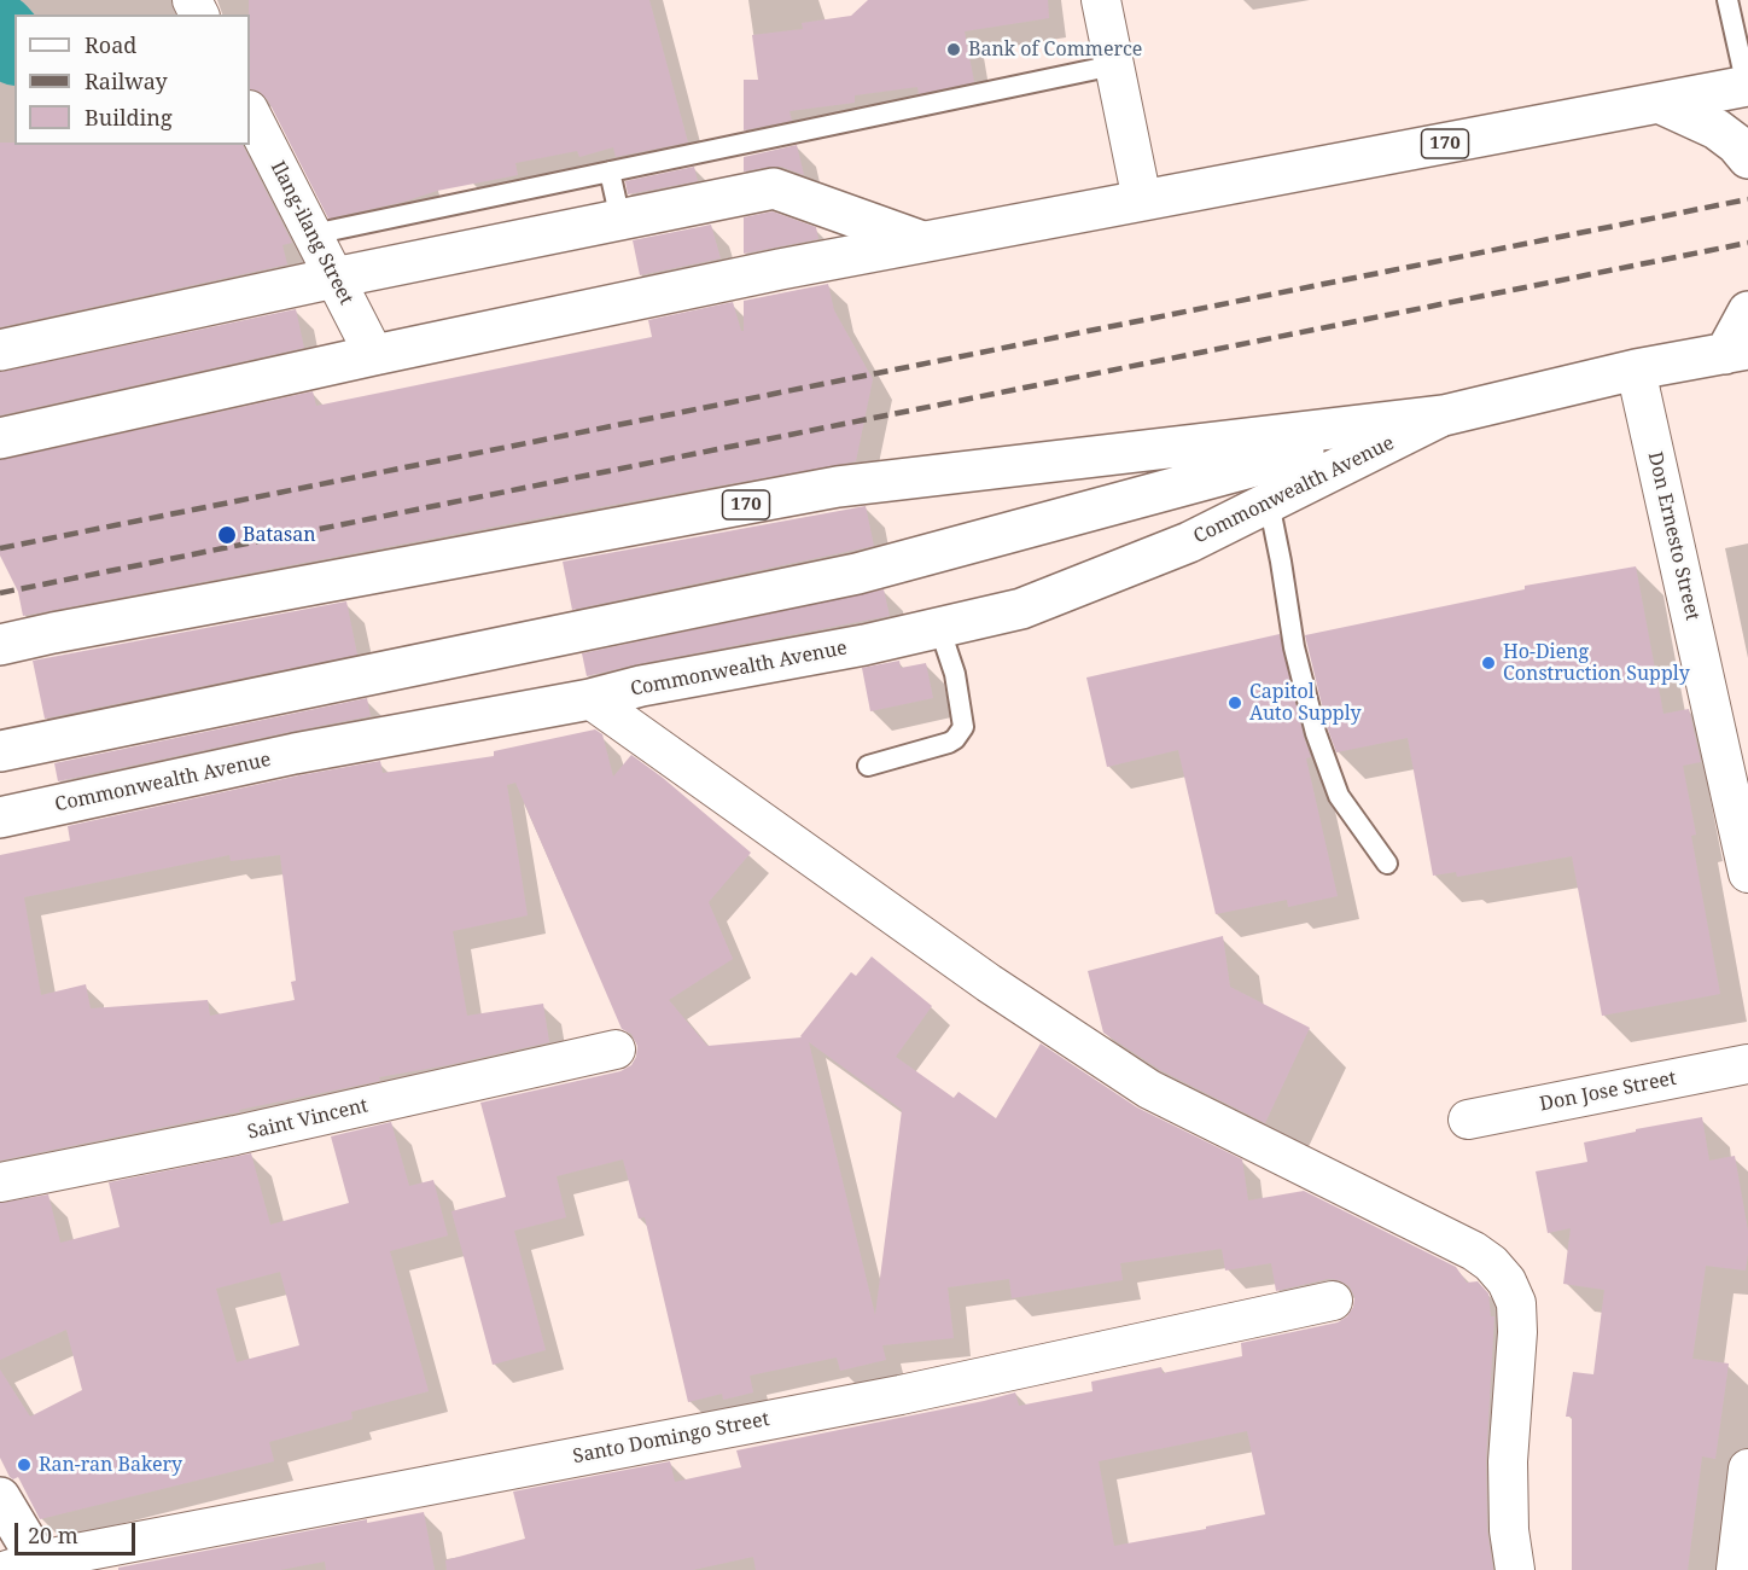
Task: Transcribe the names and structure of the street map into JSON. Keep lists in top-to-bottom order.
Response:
{
  "streets": {
    "main road": ["170", "Commonwealth Avenue"],
    "street": [
      "Ilang-ilang Street",
      "Don Ernesto Street",
      "Don Jose Street",
      "Saint Vincent",
      "Santo Domingo Street"
    ]
  },
  "crossings": [
    ["170", "Ilang-ilang Street"],
    ["Commonwealth Avenue", "Don Ernesto Street"]
  ],
  "places": [
    "Bank of Commerce",
    "Batasan",
    "Ho-Dieng Construction Supply",
    "Capitol Auto Supply",
    "Ran-ran Bakery"
  ],
  "legend": ["Road", "Railway", "Building"],
  "scale_bar": "20 m"
}
